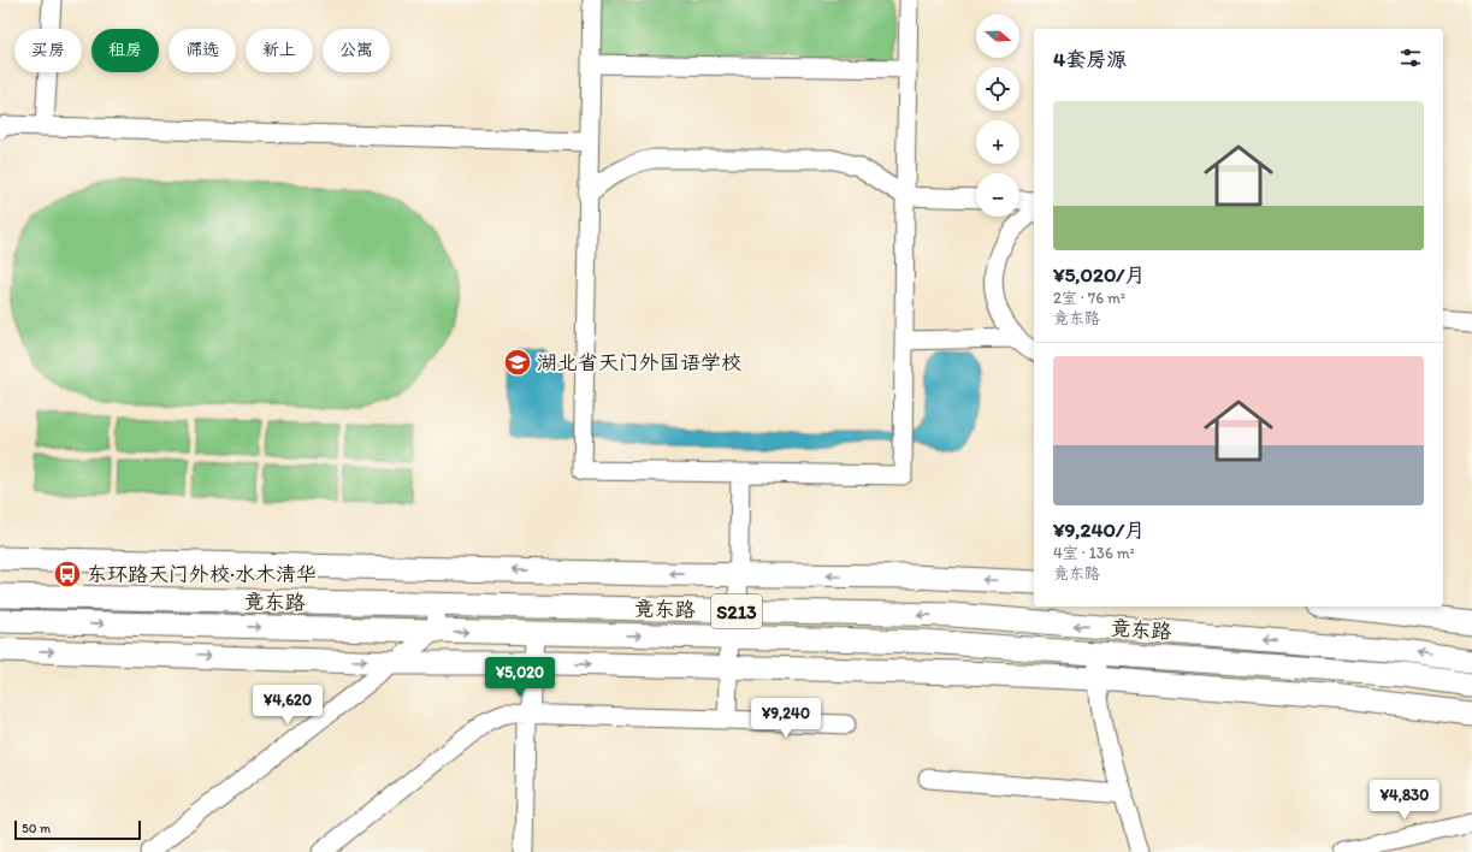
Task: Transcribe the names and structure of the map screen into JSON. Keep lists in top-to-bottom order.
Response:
{
  "streets": {
    "main road": ["竟东路", "S213"]
  },
  "places": {
    "school or university": ["湖北省天门外国语学校"],
    "bus stop": ["东环路天门外校·水木清华"]
  },
  "scale_bar": "50 m",
  "north": "right",
  "page": {
    "map_buttons": ["+", "−"],
    "chip": [
      "买房",
      "租房",
      "筛选",
      "新上",
      "公寓"
    ],
    "heading": "4套房源",
    "list": [
      {
        "name": "¥5,020/月",
        "note": "2室 · 76 m² · 竟东路"
      },
      {
        "name": "¥9,240/月",
        "note": "4室 · 136 m² · 竟东路"
      }
    ],
    "price": [
      "¥5,020",
      "¥4,620",
      "¥9,240",
      "¥4,830"
    ],
    "scale": "50 m"
  }
}
